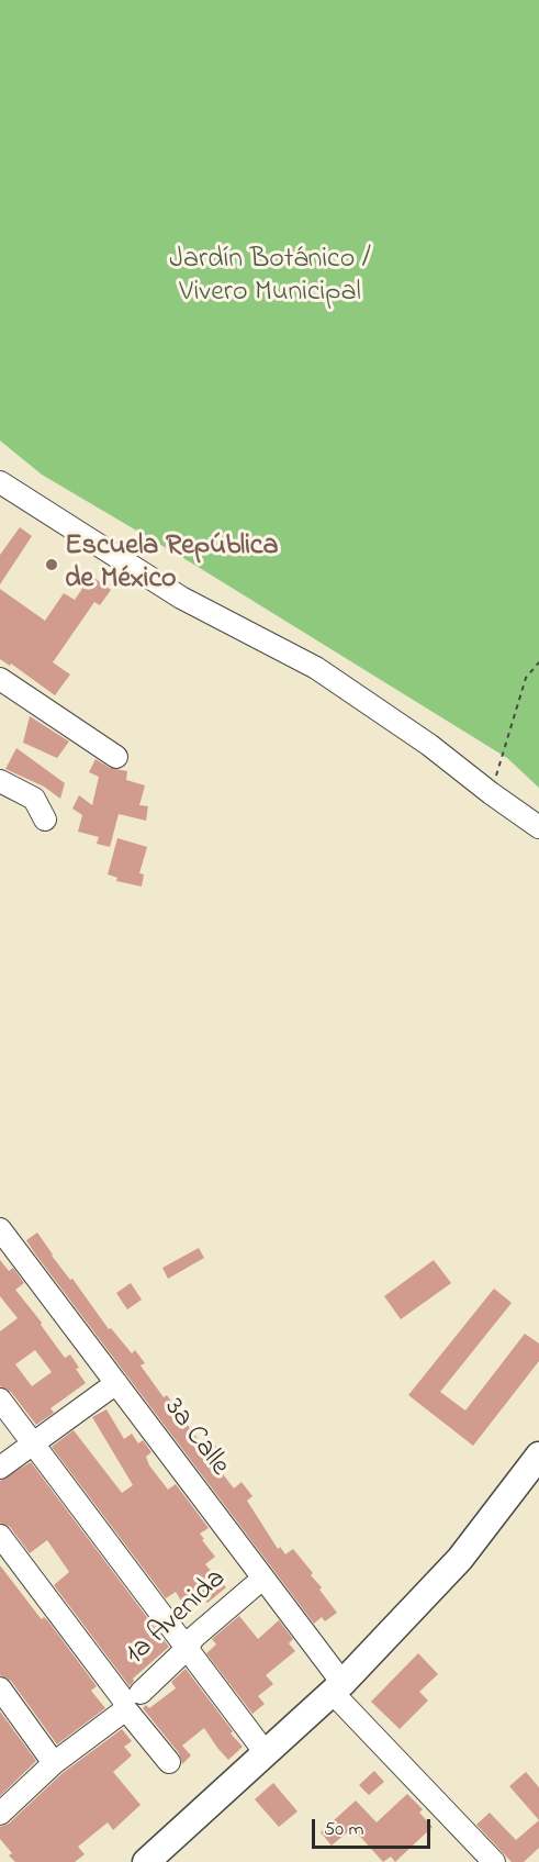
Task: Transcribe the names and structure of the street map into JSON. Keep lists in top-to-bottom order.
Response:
{
  "streets": {
    "street": ["3a Calle", "1a Avenida"]
  },
  "parks": ["Jardín Botánico / Vivero Municipal"],
  "places": ["Escuela República de México"],
  "scale_bar": "50 m"
}
